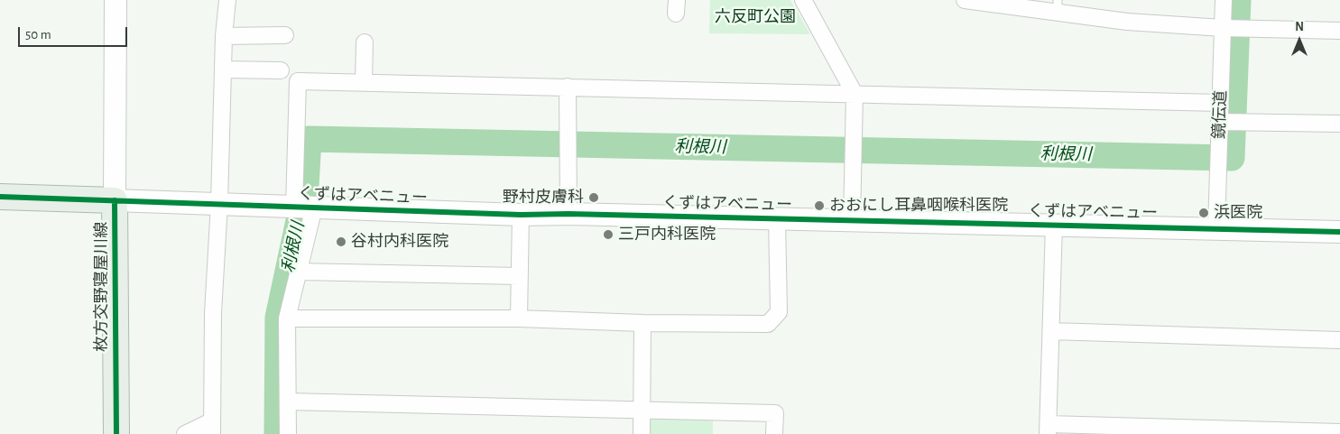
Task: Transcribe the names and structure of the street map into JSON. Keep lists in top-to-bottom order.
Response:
{
  "streets": {
    "main road": ["枚方交野寝屋川線"],
    "street": ["鏡伝道", "くずはアベニュー"]
  },
  "crossings": [
    ["鏡伝道", "くずはアベニュー"],
    ["くずはアベニュー", "枚方交野寝屋川線"]
  ],
  "water": ["利根川"],
  "parks": ["六反町公園"],
  "places": [
    "野村皮膚科",
    "おおにし耳鼻咽喉科医院",
    "浜医院",
    "三戸内科医院",
    "谷村内科医院"
  ],
  "scale_bar": "50 m",
  "north": "top"
}
